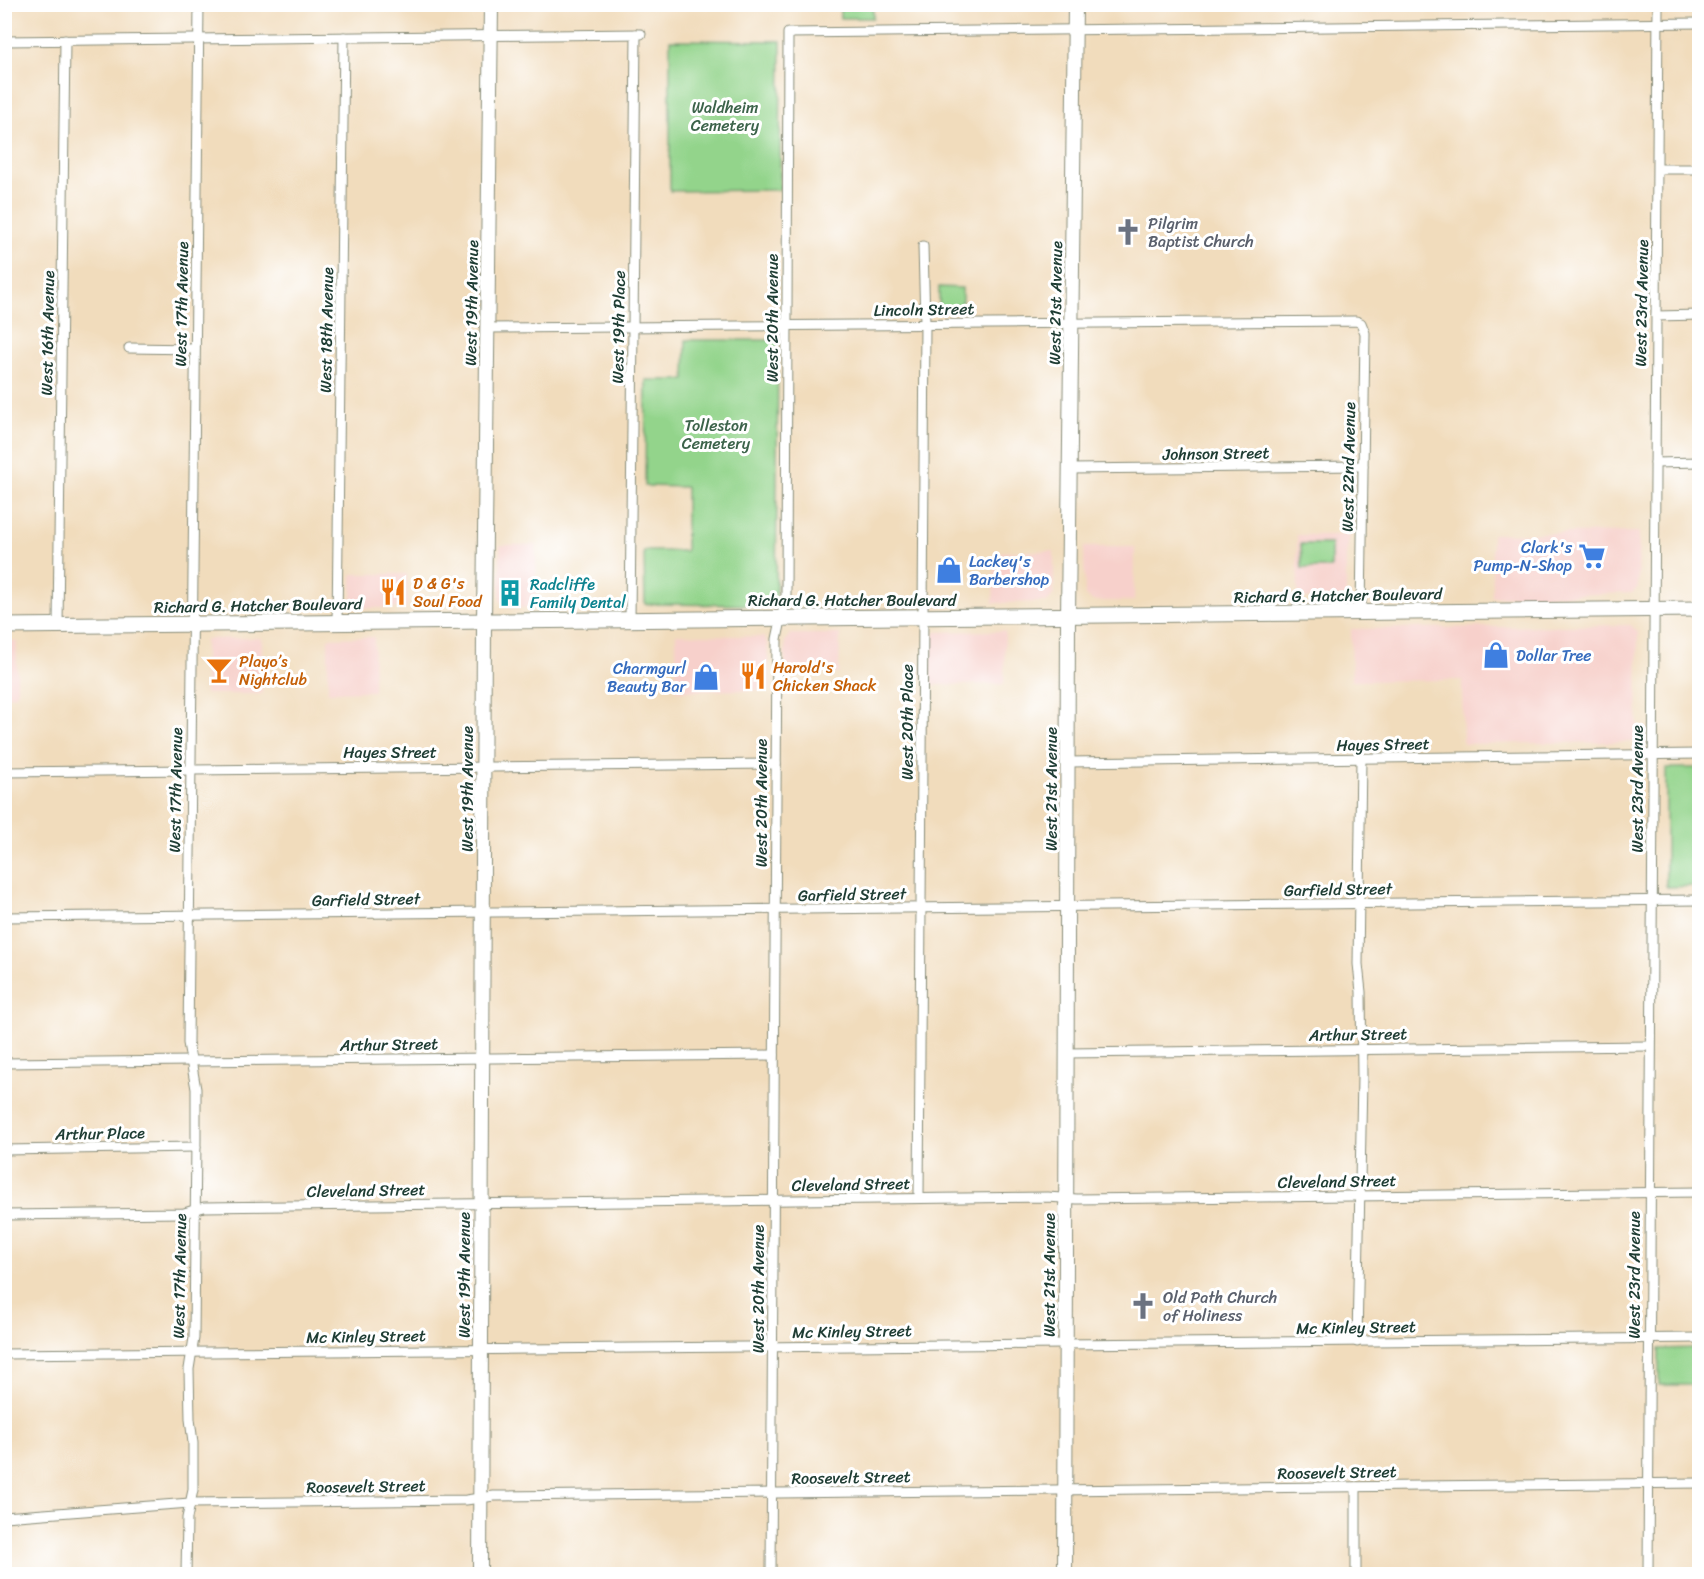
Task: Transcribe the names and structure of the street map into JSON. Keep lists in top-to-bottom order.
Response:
{
  "streets": {
    "main road": ["Richard G. Hatcher Boulevard"],
    "street": [
      "West 19th Avenue",
      "West 21st Avenue",
      "West 23rd Avenue",
      "West 17th Avenue",
      "Lincoln Street",
      "West 20th Avenue",
      "West 19th Place",
      "West 18th Avenue",
      "West 16th Avenue",
      "Johnson Street",
      "West 22nd Avenue",
      "West 20th Place",
      "Hayes Street",
      "Garfield Street",
      "Arthur Street",
      "Arthur Place",
      "Cleveland Street",
      "Mc Kinley Street",
      "Roosevelt Street"
    ]
  },
  "crossings": [
    ["West 19th Avenue", "Lincoln Street"],
    ["West 19th Avenue", "West 19th Place"],
    ["West 19th Avenue", "Richard G. Hatcher Boulevard"],
    ["West 19th Avenue", "Hayes Street"],
    ["West 19th Avenue", "Garfield Street"],
    ["West 19th Avenue", "Arthur Street"],
    ["West 19th Avenue", "Cleveland Street"],
    ["West 19th Avenue", "Mc Kinley Street"],
    ["West 19th Avenue", "Roosevelt Street"],
    ["West 21st Avenue", "Lincoln Street"],
    ["West 21st Avenue", "West 20th Avenue"],
    ["West 21st Avenue", "Johnson Street"],
    ["West 21st Avenue", "Richard G. Hatcher Boulevard"],
    ["West 21st Avenue", "Hayes Street"],
    ["West 21st Avenue", "Garfield Street"],
    ["West 21st Avenue", "Arthur Street"],
    ["West 21st Avenue", "Cleveland Street"],
    ["West 21st Avenue", "Mc Kinley Street"],
    ["West 21st Avenue", "Roosevelt Street"],
    ["West 23rd Avenue", "Richard G. Hatcher Boulevard"],
    ["West 23rd Avenue", "Hayes Street"],
    ["West 23rd Avenue", "Garfield Street"],
    ["West 23rd Avenue", "Arthur Street"],
    ["West 23rd Avenue", "Cleveland Street"],
    ["West 23rd Avenue", "Mc Kinley Street"],
    ["West 23rd Avenue", "Roosevelt Street"],
    ["West 17th Avenue", "Richard G. Hatcher Boulevard"],
    ["West 17th Avenue", "Hayes Street"],
    ["West 17th Avenue", "Garfield Street"],
    ["West 17th Avenue", "Arthur Street"],
    ["West 17th Avenue", "Arthur Place"],
    ["West 17th Avenue", "Cleveland Street"],
    ["West 17th Avenue", "Mc Kinley Street"],
    ["West 17th Avenue", "Roosevelt Street"],
    ["Lincoln Street", "West 20th Avenue"],
    ["Lincoln Street", "West 19th Place"],
    ["Lincoln Street", "West 22nd Avenue"],
    ["Lincoln Street", "West 20th Place"],
    ["West 20th Avenue", "Richard G. Hatcher Boulevard"],
    ["West 20th Avenue", "Hayes Street"],
    ["West 20th Avenue", "Garfield Street"],
    ["West 20th Avenue", "Arthur Street"],
    ["West 20th Avenue", "Cleveland Street"],
    ["West 20th Avenue", "Mc Kinley Street"],
    ["West 20th Avenue", "Roosevelt Street"],
    ["West 19th Place", "Richard G. Hatcher Boulevard"],
    ["West 18th Avenue", "Richard G. Hatcher Boulevard"],
    ["West 16th Avenue", "Richard G. Hatcher Boulevard"],
    ["Johnson Street", "West 22nd Avenue"],
    ["West 22nd Avenue", "Richard G. Hatcher Boulevard"],
    ["Richard G. Hatcher Boulevard", "West 20th Place"],
    ["West 20th Place", "Garfield Street"],
    ["West 20th Place", "Cleveland Street"]
  ],
  "parks": ["Waldheim Cemetery", "Tolleston Cemetery"],
  "places": {
    "church": ["Pilgrim Baptist Church", "Old Path Church of Holiness"],
    "supermarket": ["Clark's Pump-N-Shop"],
    "shop": ["Lackey's Barbershop", "Dollar Tree", "Charmgurl Beauty Bar"],
    "restaurant": ["D & G's Soul Food", "Harold's Chicken Shack"],
    "building": ["Radcliffe Family Dental"],
    "bar": ["Playo’s Nightclub"]
  }
}
